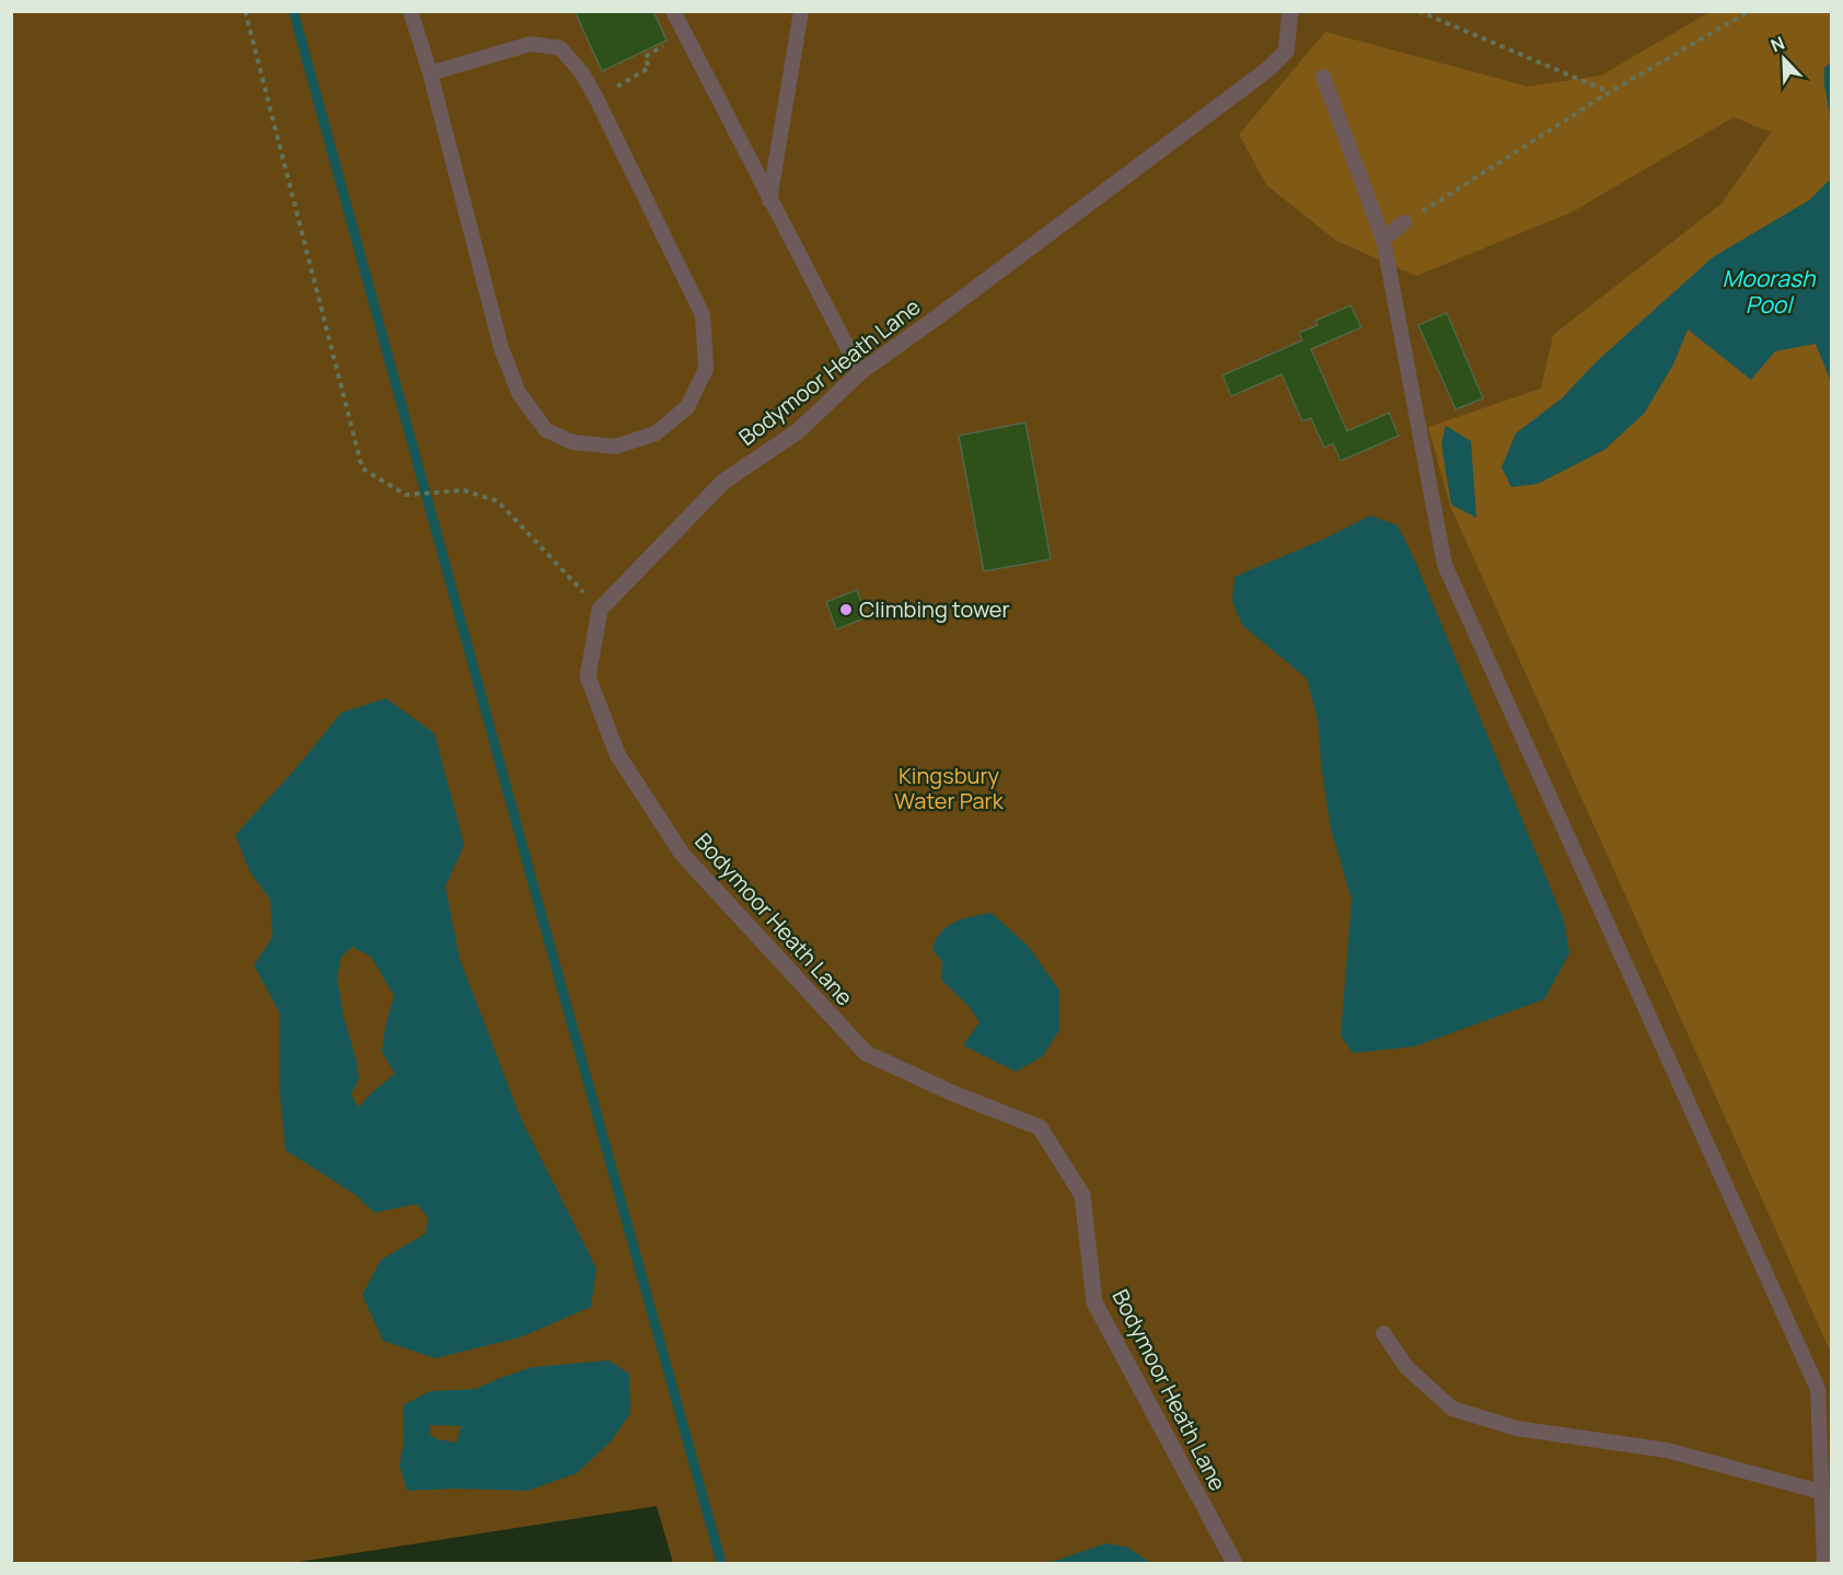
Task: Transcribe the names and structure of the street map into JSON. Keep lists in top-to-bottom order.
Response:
{
  "streets": {
    "street": ["Bodymoor Heath Lane"]
  },
  "water": ["Moorash Pool"],
  "parks": ["Kingsbury Water Park"],
  "places": ["Climbing tower"],
  "north": "top left"
}
